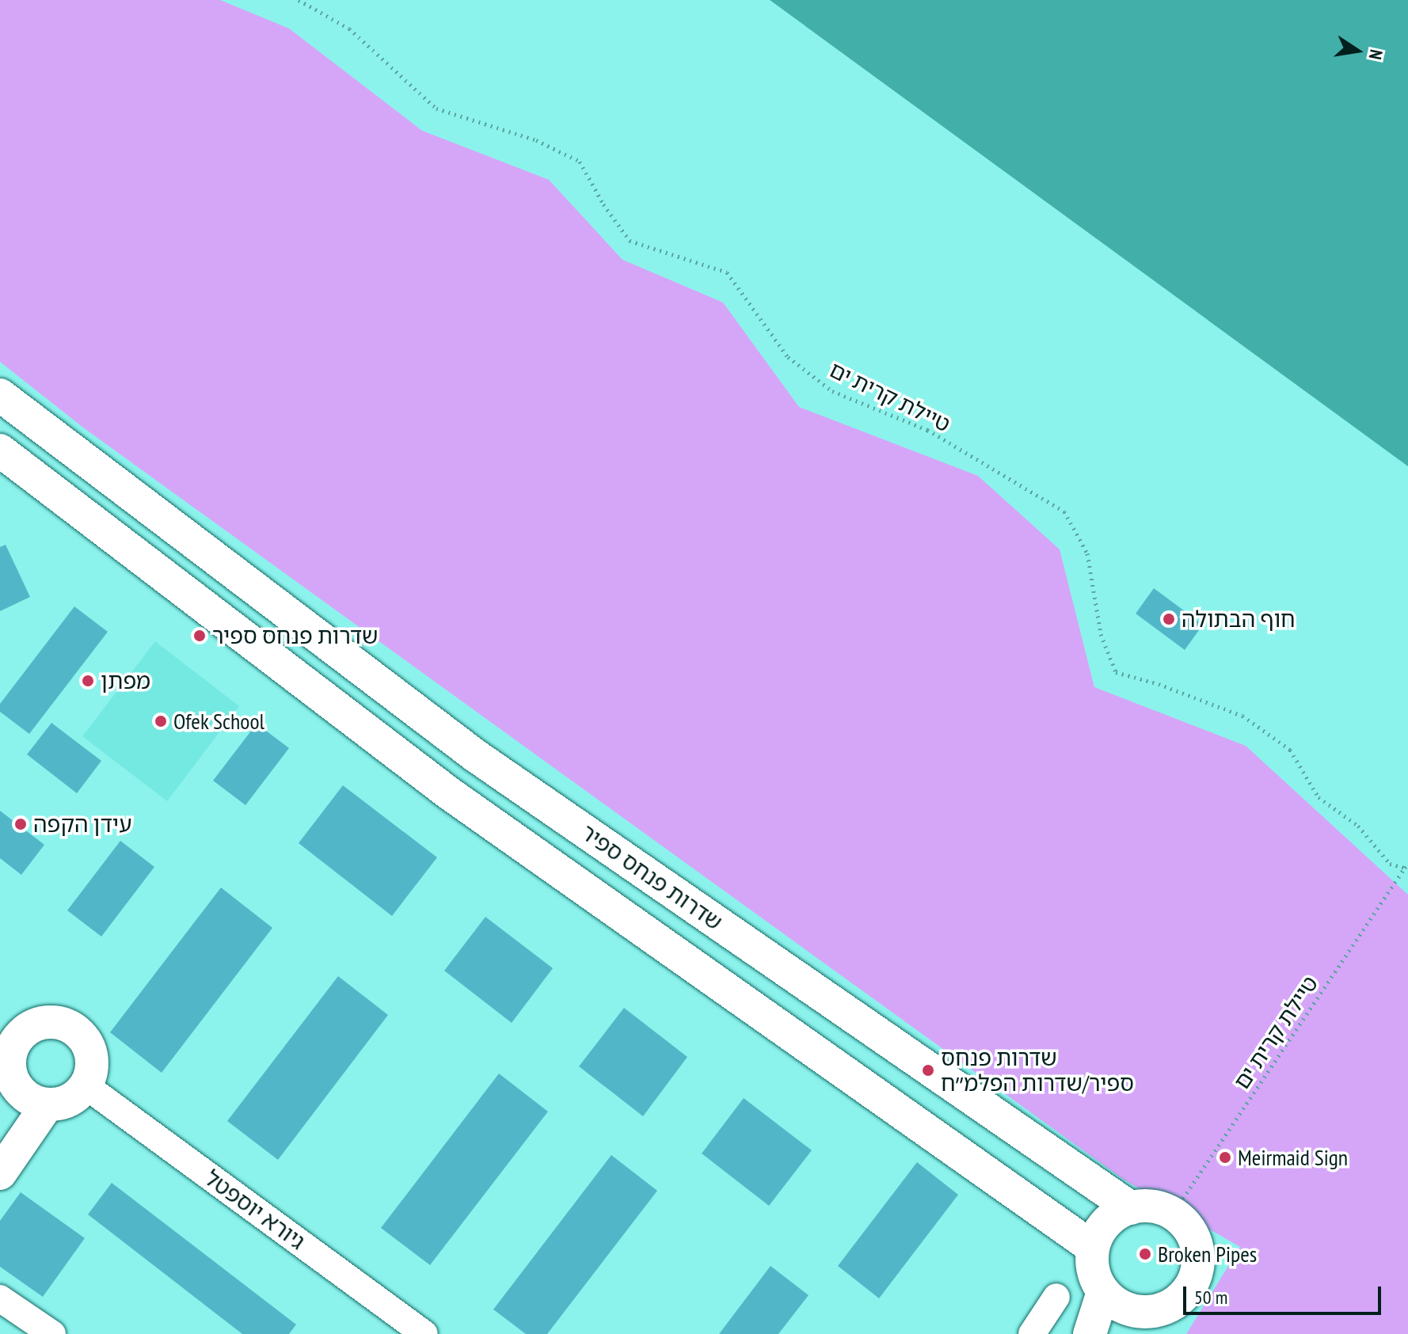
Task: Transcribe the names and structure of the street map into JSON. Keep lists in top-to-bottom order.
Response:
{
  "streets": {
    "street": ["שדרות פנחס ספיר", "גיורא יוספטל"],
    "path": ["טיילת קרית ים"]
  },
  "crossings": [
    ["טיילת קרית ים", "שדרות פנחס ספיר"]
  ],
  "places": [
    "חוף הבתולה",
    "שדרות פנחס ספיר",
    "מפתן",
    "Ofek School",
    "עידן הקפה",
    "שדרות פנחס ספיר/שדרות הפלמ״ח",
    "Meirmaid Sign",
    "Broken Pipes"
  ],
  "scale_bar": "50 m",
  "north": "right"
}
